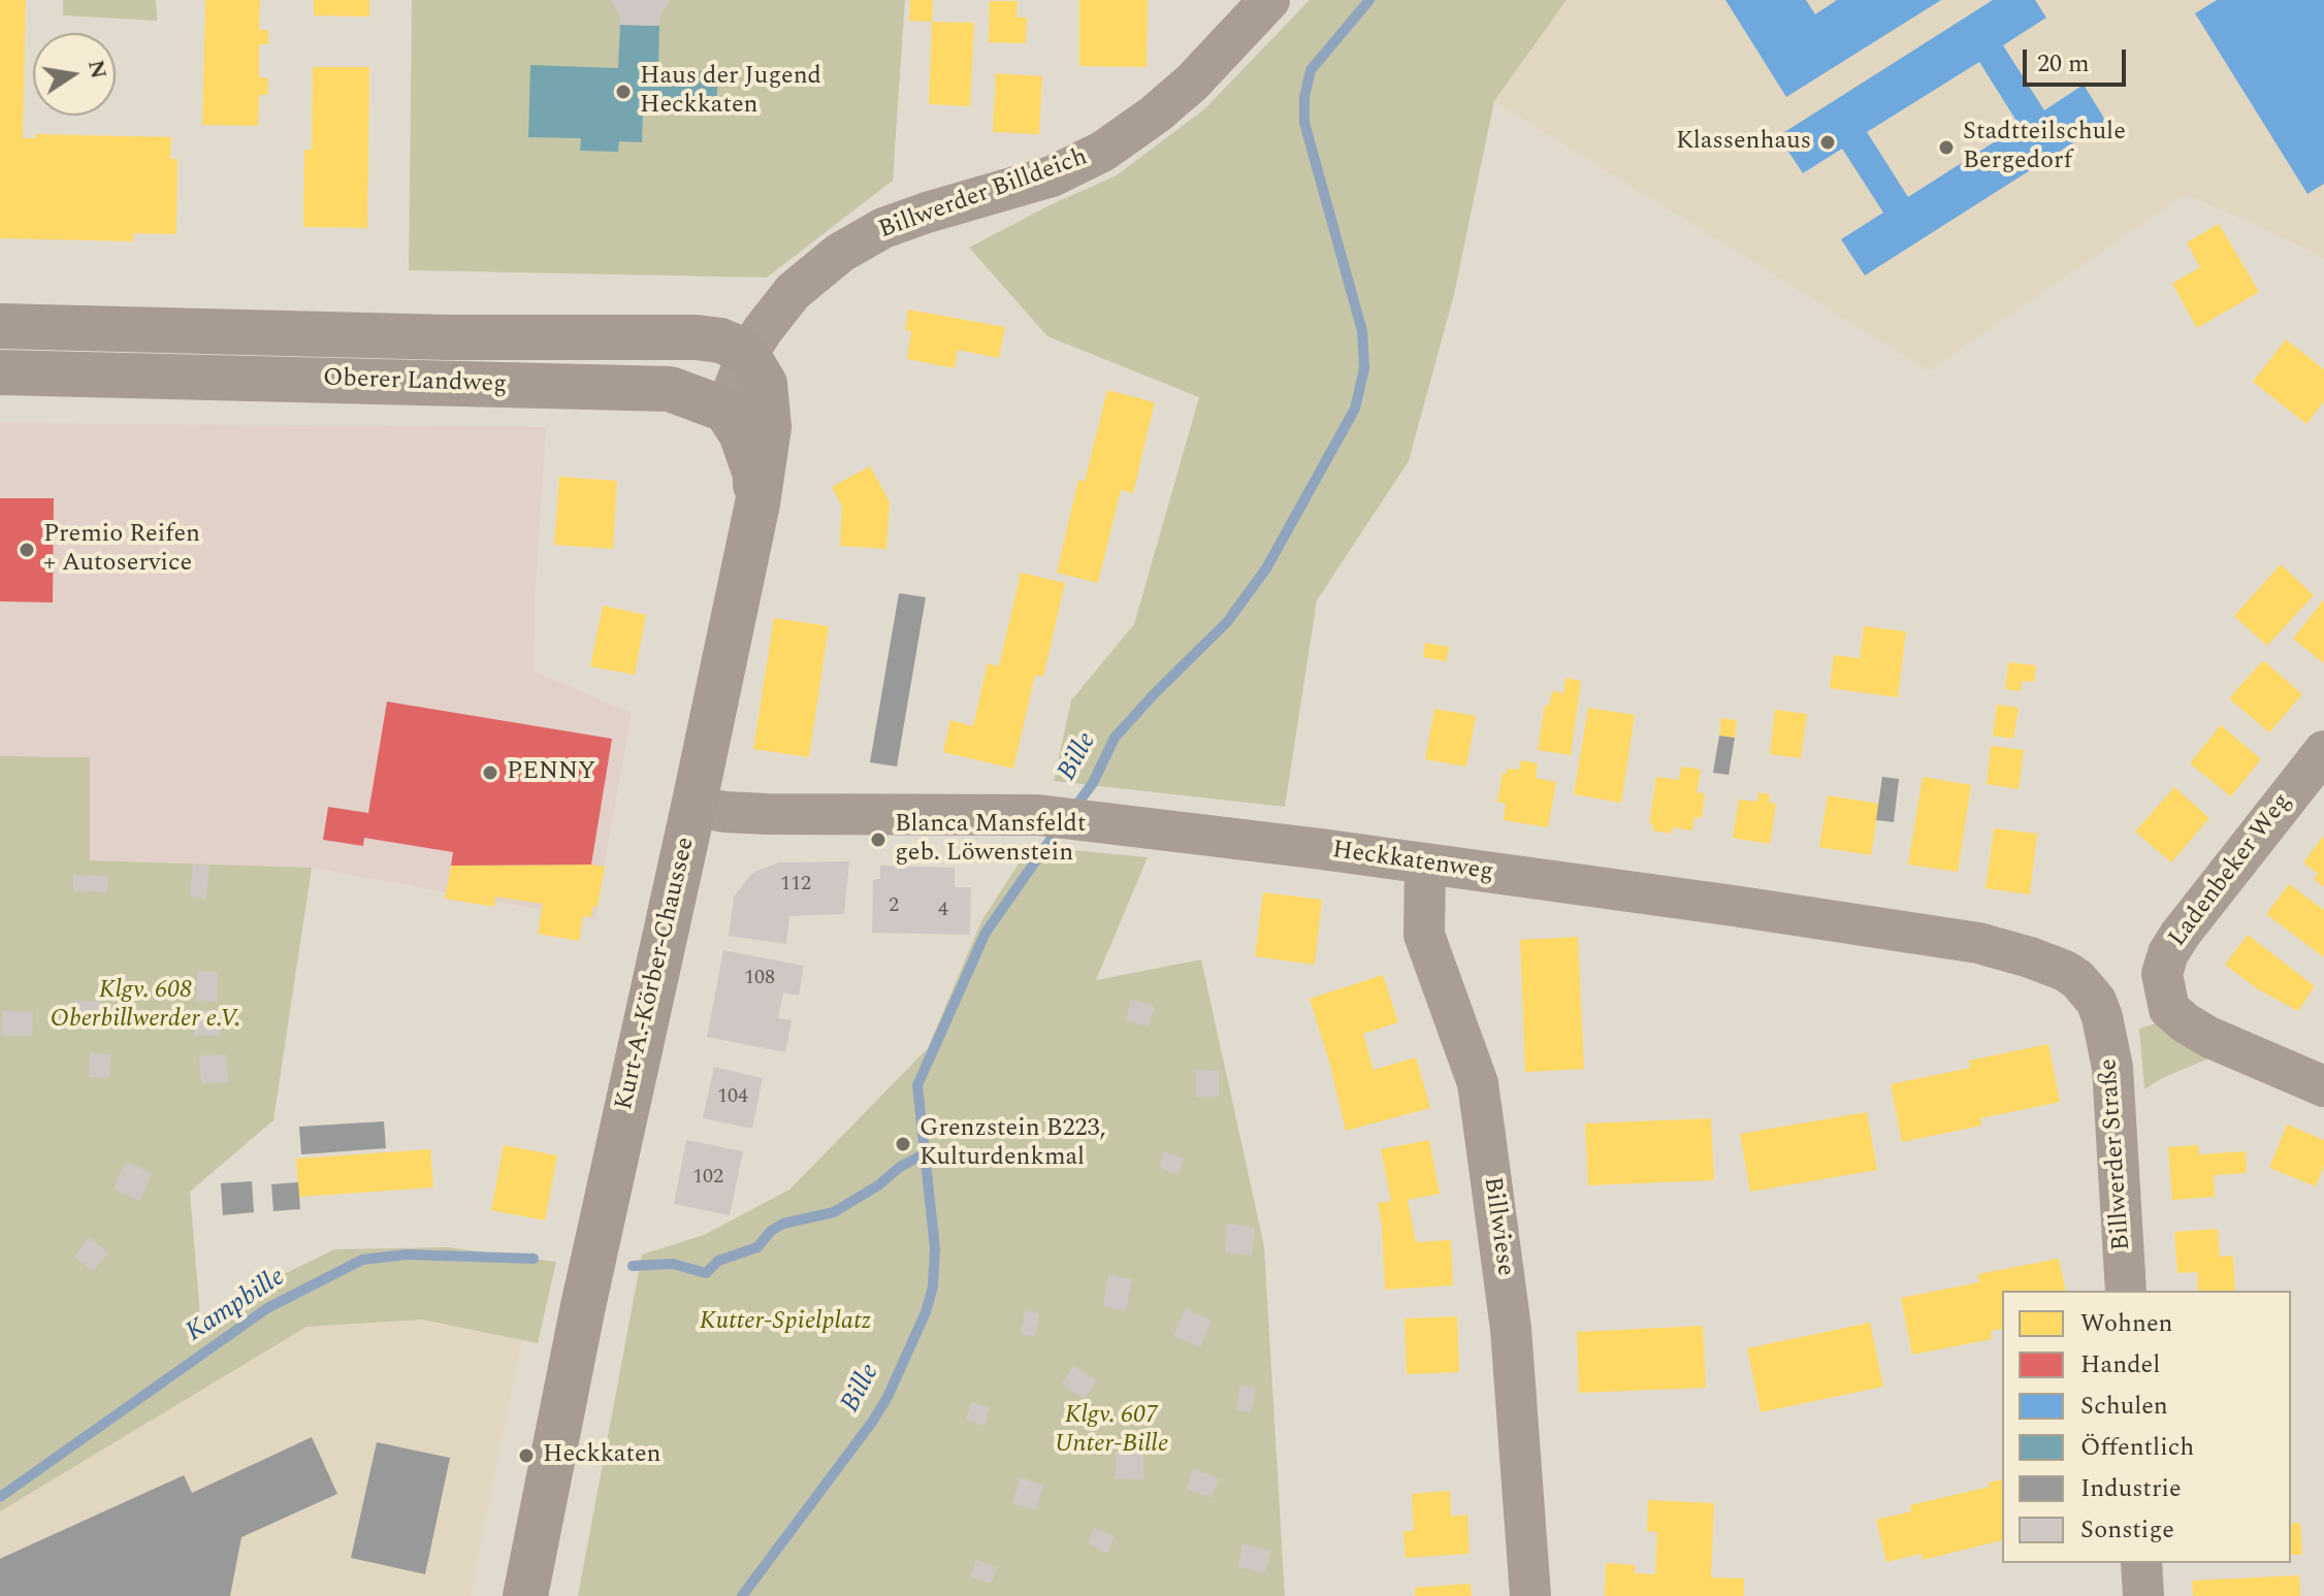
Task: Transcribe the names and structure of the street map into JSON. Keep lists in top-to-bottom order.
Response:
{
  "streets": {
    "main road": ["Oberer Landweg", "Kurt-A.-Körber-Chaussee"],
    "street": [
      "Billwerder Billdeich",
      "Heckkatenweg",
      "Ladenbeker Weg",
      "Billwerder Straße",
      "Billwiese"
    ]
  },
  "crossings": [
    ["Billwerder Billdeich", "Oberer Landweg"],
    ["Billwerder Billdeich", "Kurt-A.-Körber-Chaussee"],
    ["Oberer Landweg", "Kurt-A.-Körber-Chaussee"],
    ["Heckkatenweg", "Kurt-A.-Körber-Chaussee"],
    ["Heckkatenweg", "Billwerder Straße"],
    ["Heckkatenweg", "Billwiese"]
  ],
  "water": ["Bille", "Kampbille"],
  "parks": ["Klgv. 608 Oberbillwerder e.V.", "Kutter-Spielplatz", "Klgv. 607 Unter-Bille"],
  "places": [
    "Haus der Jugend Heckkaten",
    "Klassenhaus",
    "Stadtteilschule Bergedorf",
    "Premio Reifen + Autoservice",
    "PENNY",
    "Blanca Mansfeldt geb. Löwenstein",
    "Grenzstein B223, Kulturdenkmal",
    "Heckkaten"
  ],
  "house_numbers": [
    "112",
    "2",
    "4",
    "108",
    "104",
    "102"
  ],
  "legend": [
    "Wohnen",
    "Handel",
    "Schulen",
    "Öffentlich",
    "Industrie",
    "Sonstige"
  ],
  "scale_bar": "20 m",
  "north": "right"
}
